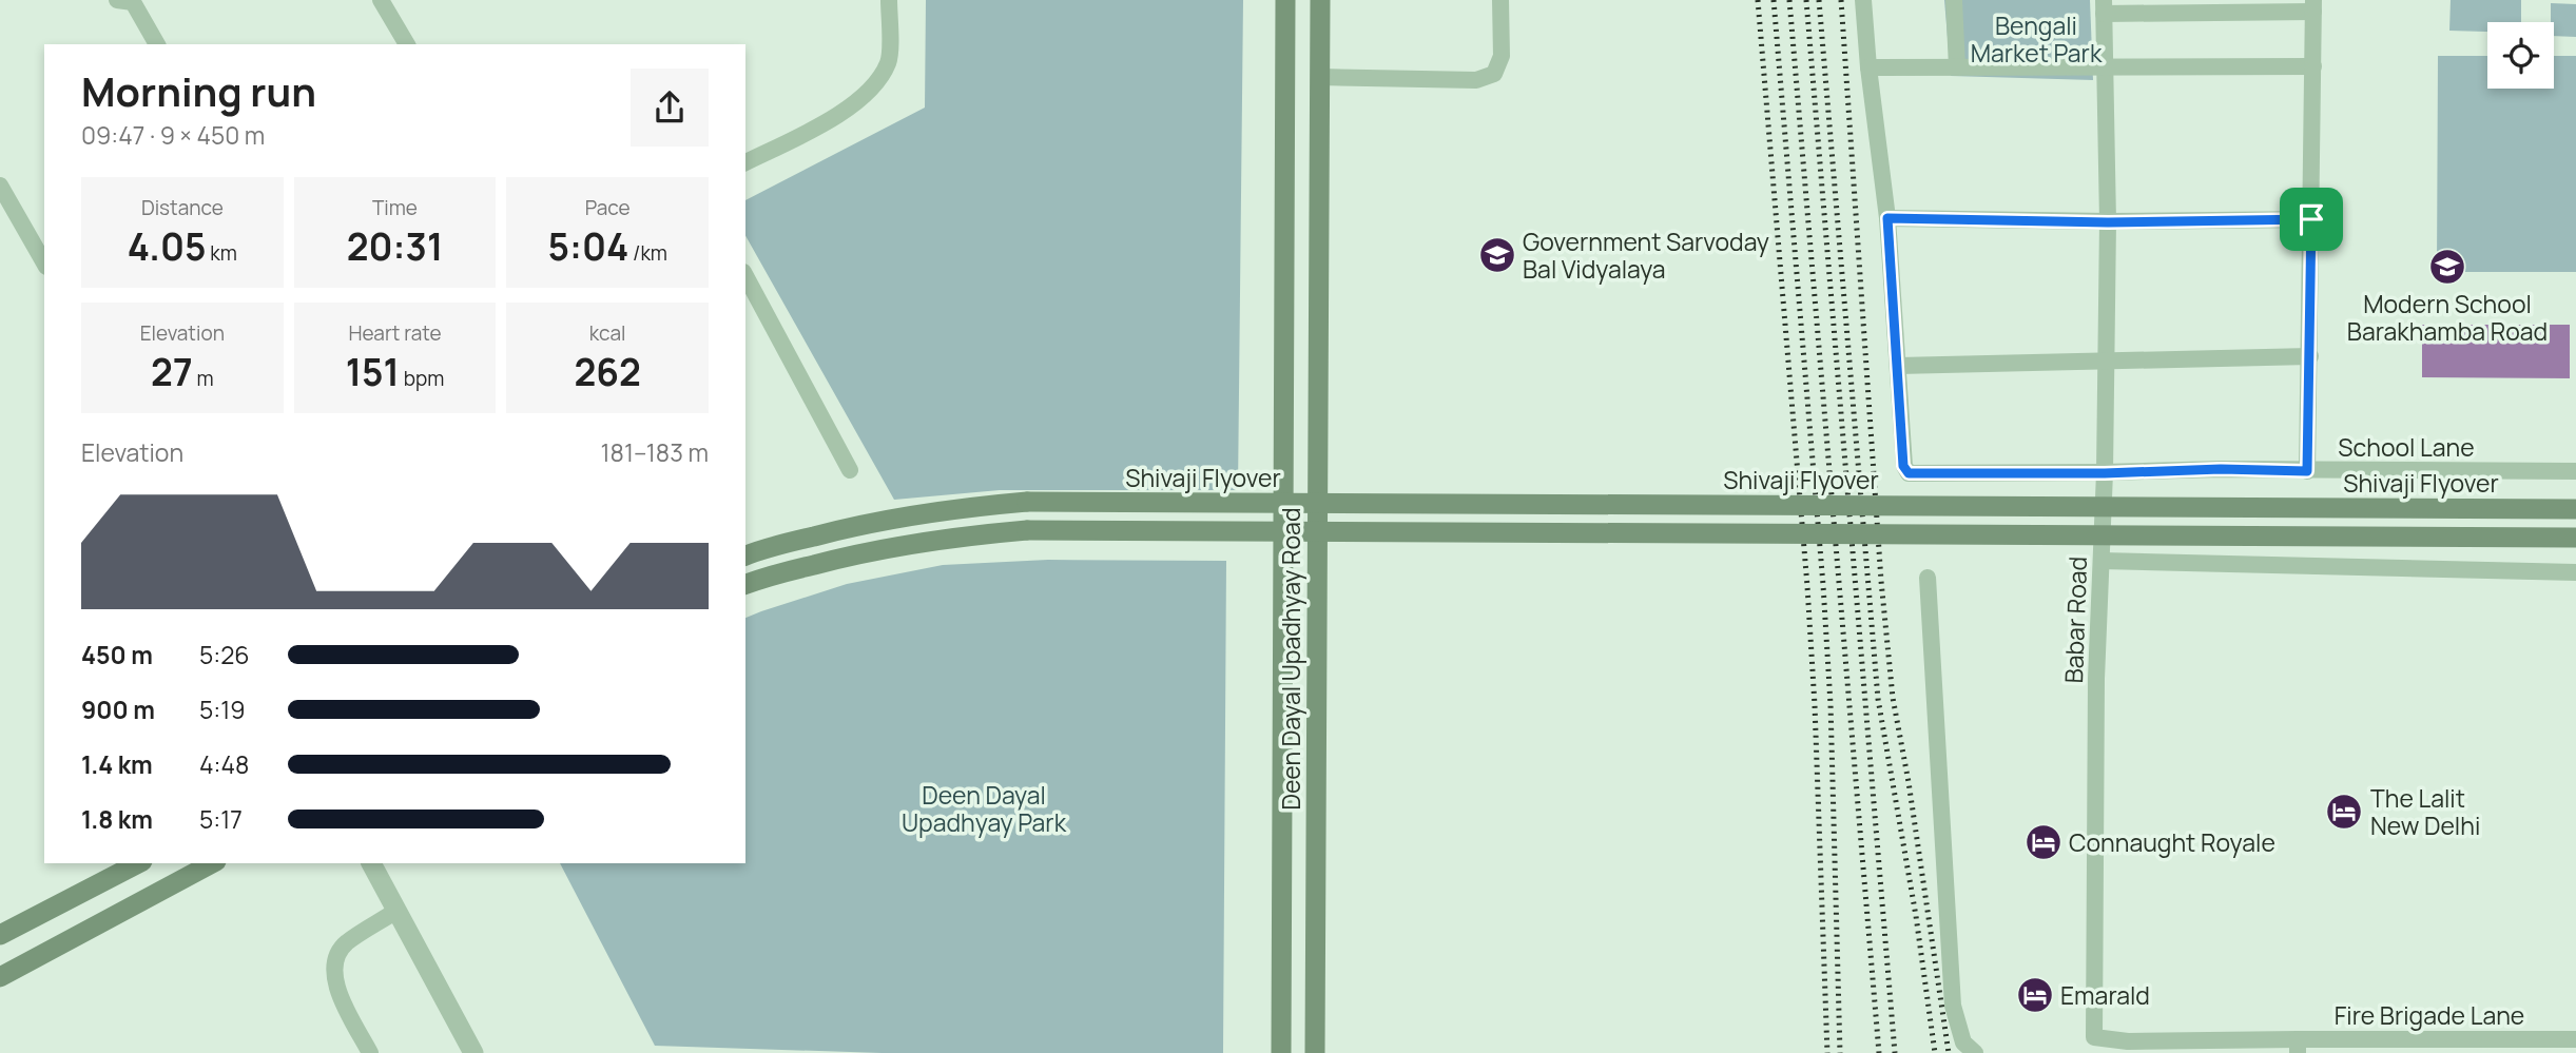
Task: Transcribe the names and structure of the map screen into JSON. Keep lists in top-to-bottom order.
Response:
{
  "streets": {
    "main road": ["Shivaji Flyover", "Deen Dayal Upadhyay Road"],
    "street": ["School Lane", "Babar Road", "Fire Brigade Lane"]
  },
  "crossings": [
    ["School Lane", "Babar Road"],
    ["Babar Road", "Fire Brigade Lane"]
  ],
  "parks": ["Bengali Market Park", "Deen Dayal Upadhyay Park"],
  "places": {
    "school or university": ["Government Sarvoday Bal Vidyalaya", "Modern School Barakhamba Road"],
    "hotel": ["The Lalit New Delhi", "Connaught Royale", "Emarald"]
  },
  "page": {
    "heading": ["Morning run", "09:47 · 9 × 450 m"],
    "stats": [
      ["Distance", "4.05 km"],
      ["Time", "20:31"],
      ["Pace", "5:04 /km"],
      ["Elevation", "27 m"],
      ["Heart rate", "151 bpm"],
      ["kcal", "262"]
    ],
    "chart": ["Elevation", "181–183 m"],
    "list": [
      {
        "name": "450 m",
        "note": "5:26"
      },
      {
        "name": "900 m",
        "note": "5:19"
      },
      {
        "name": "1.4 km",
        "note": "4:48"
      },
      {
        "name": "1.8 km",
        "note": "5:17"
      }
    ]
  }
}
